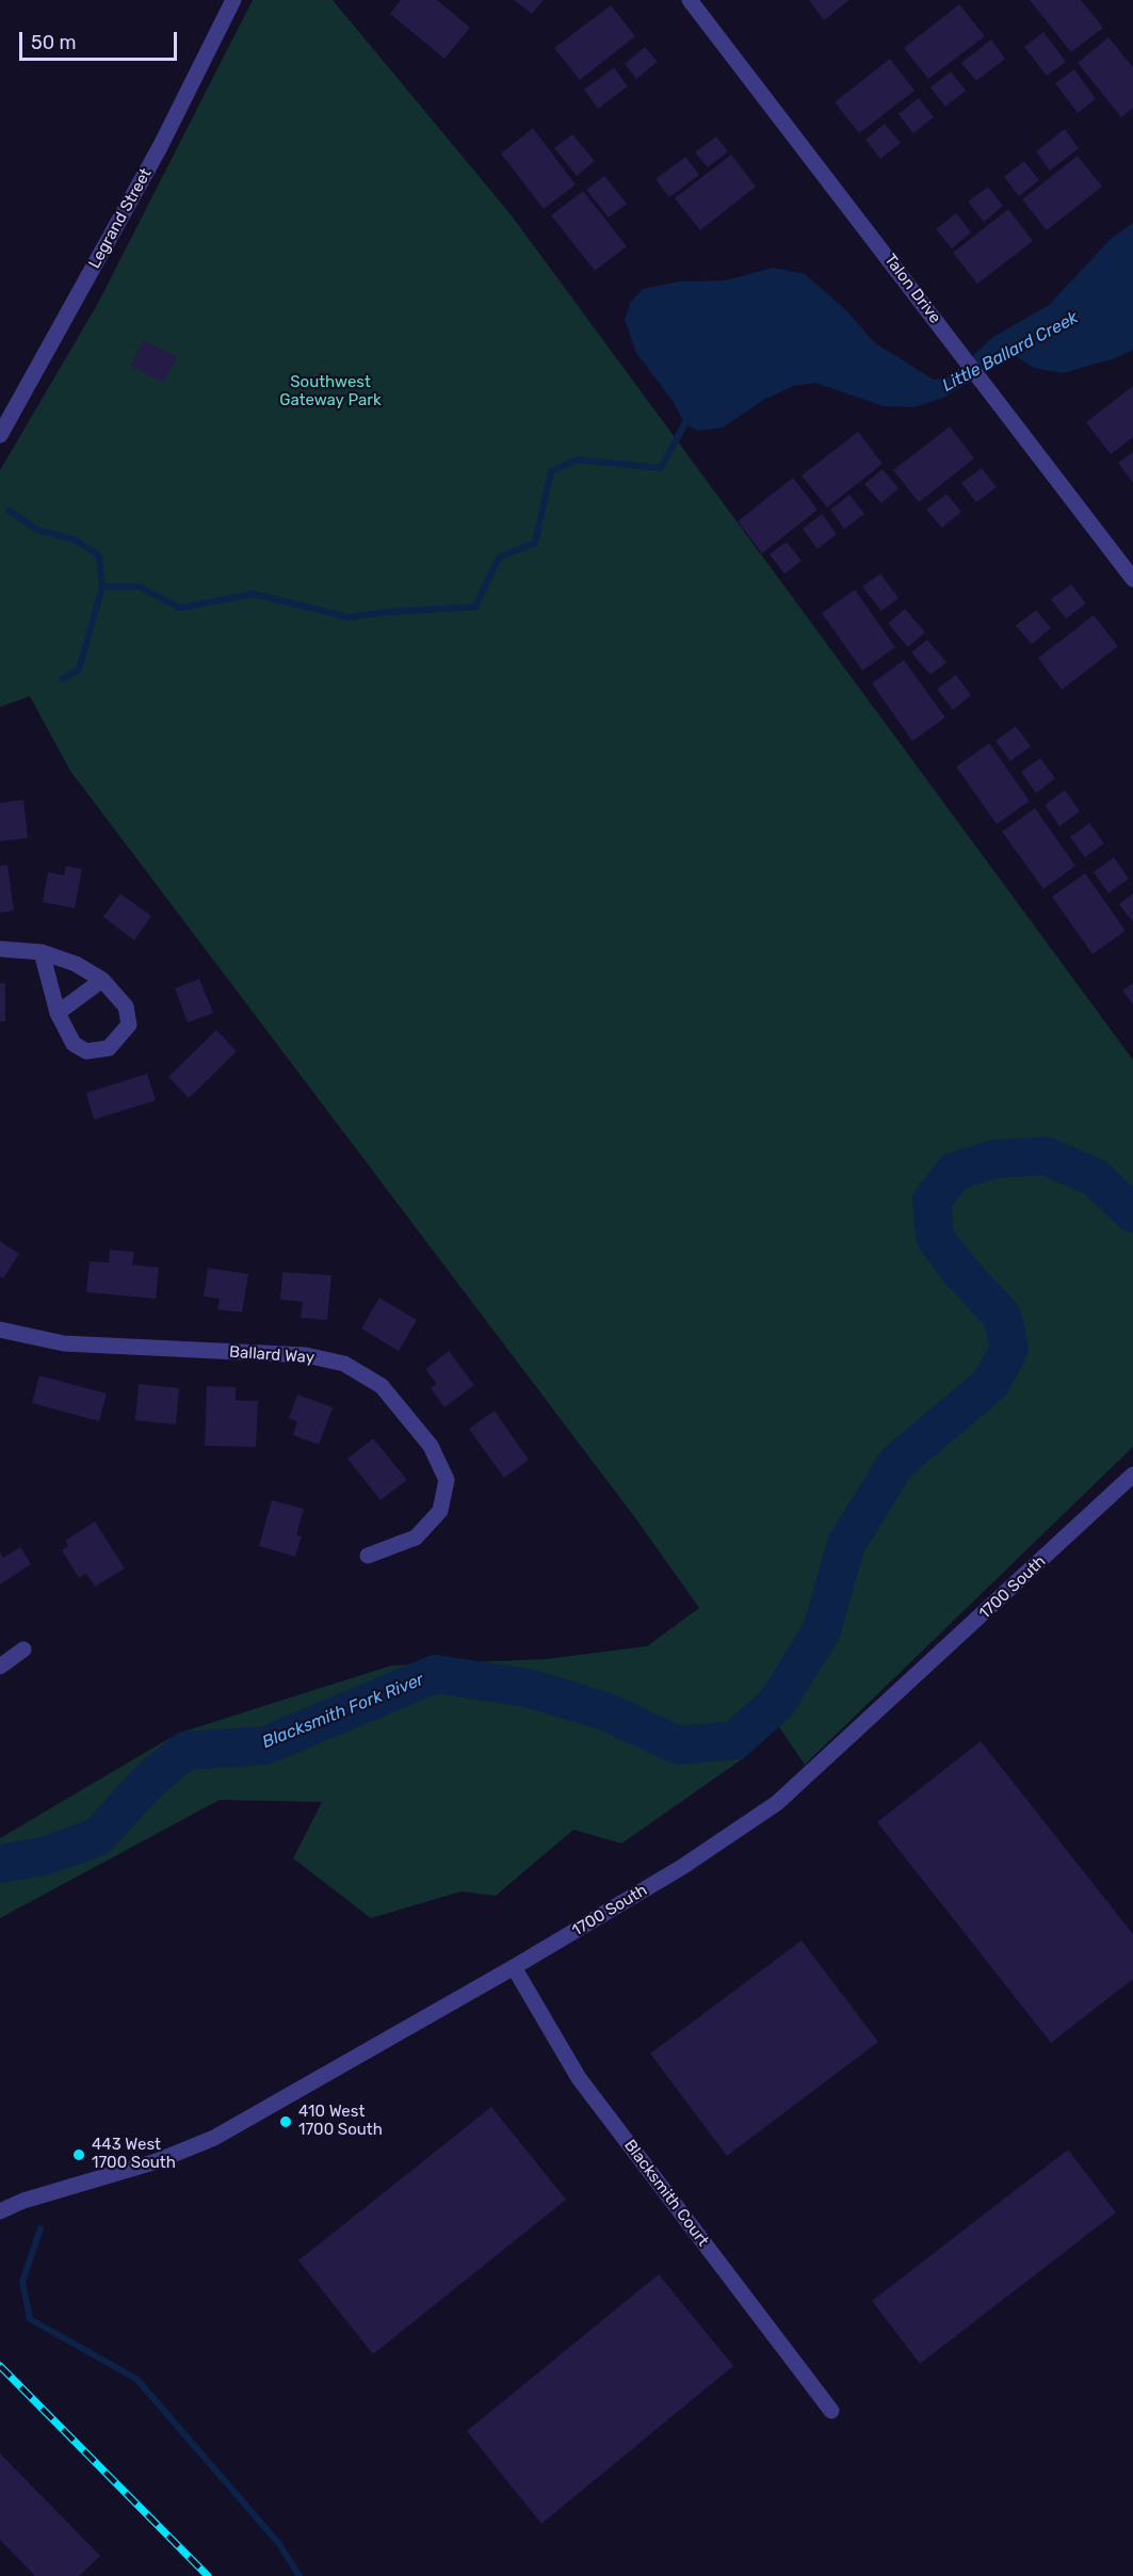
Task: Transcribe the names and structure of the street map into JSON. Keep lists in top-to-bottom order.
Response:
{
  "streets": {
    "street": [
      "Legrand Street",
      "Talon Drive",
      "Ballard Way",
      "1700 South",
      "Blacksmith Court"
    ]
  },
  "crossings": [
    ["1700 South", "Blacksmith Court"]
  ],
  "water": ["Little Ballard Creek", "Blacksmith Fork River"],
  "parks": ["Southwest Gateway Park"],
  "places": ["410 West 1700 South", "443 West 1700 South"],
  "scale_bar": "50 m"
}
